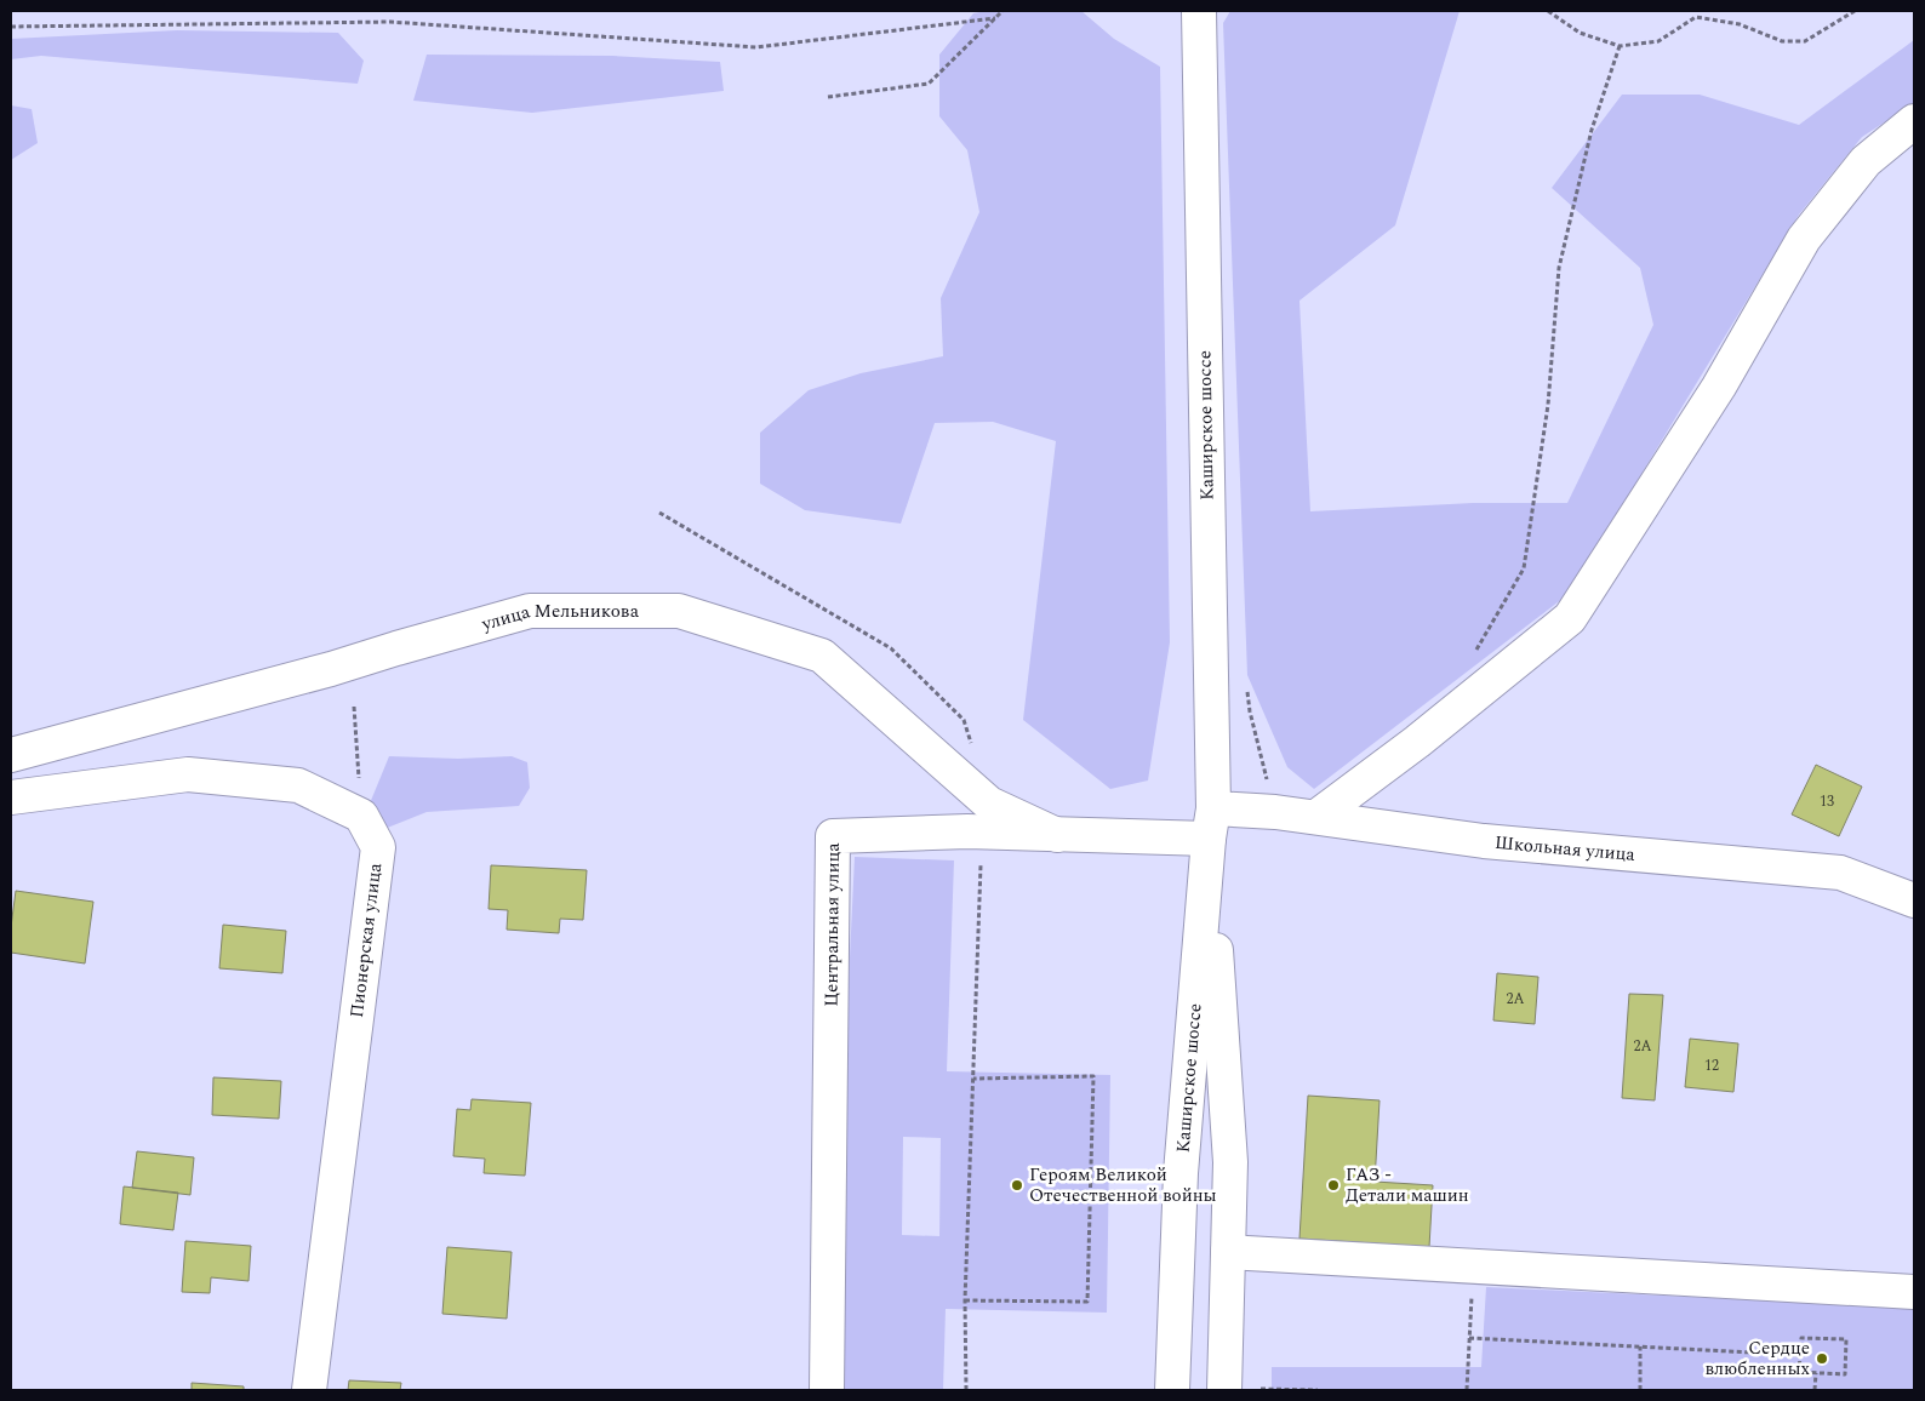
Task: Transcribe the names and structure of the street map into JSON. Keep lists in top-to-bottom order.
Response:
{
  "streets": {
    "street": [
      "Каширское шоссе",
      "улица Мельникова",
      "Школьная улица",
      "Центральная улица",
      "Пионерская улица"
    ]
  },
  "crossings": [
    ["Каширское шоссе", "Школьная улица"],
    ["Каширское шоссе", "Центральная улица"],
    ["улица Мельникова", "Центральная улица"],
    ["Школьная улица", "Центральная улица"]
  ],
  "places": ["Героям Великой Отечественной войны", "ГАЗ - Детали машин", "Сердце влюбленных"],
  "house_numbers": [
    "13",
    "2А",
    "2А",
    "12"
  ]
}
